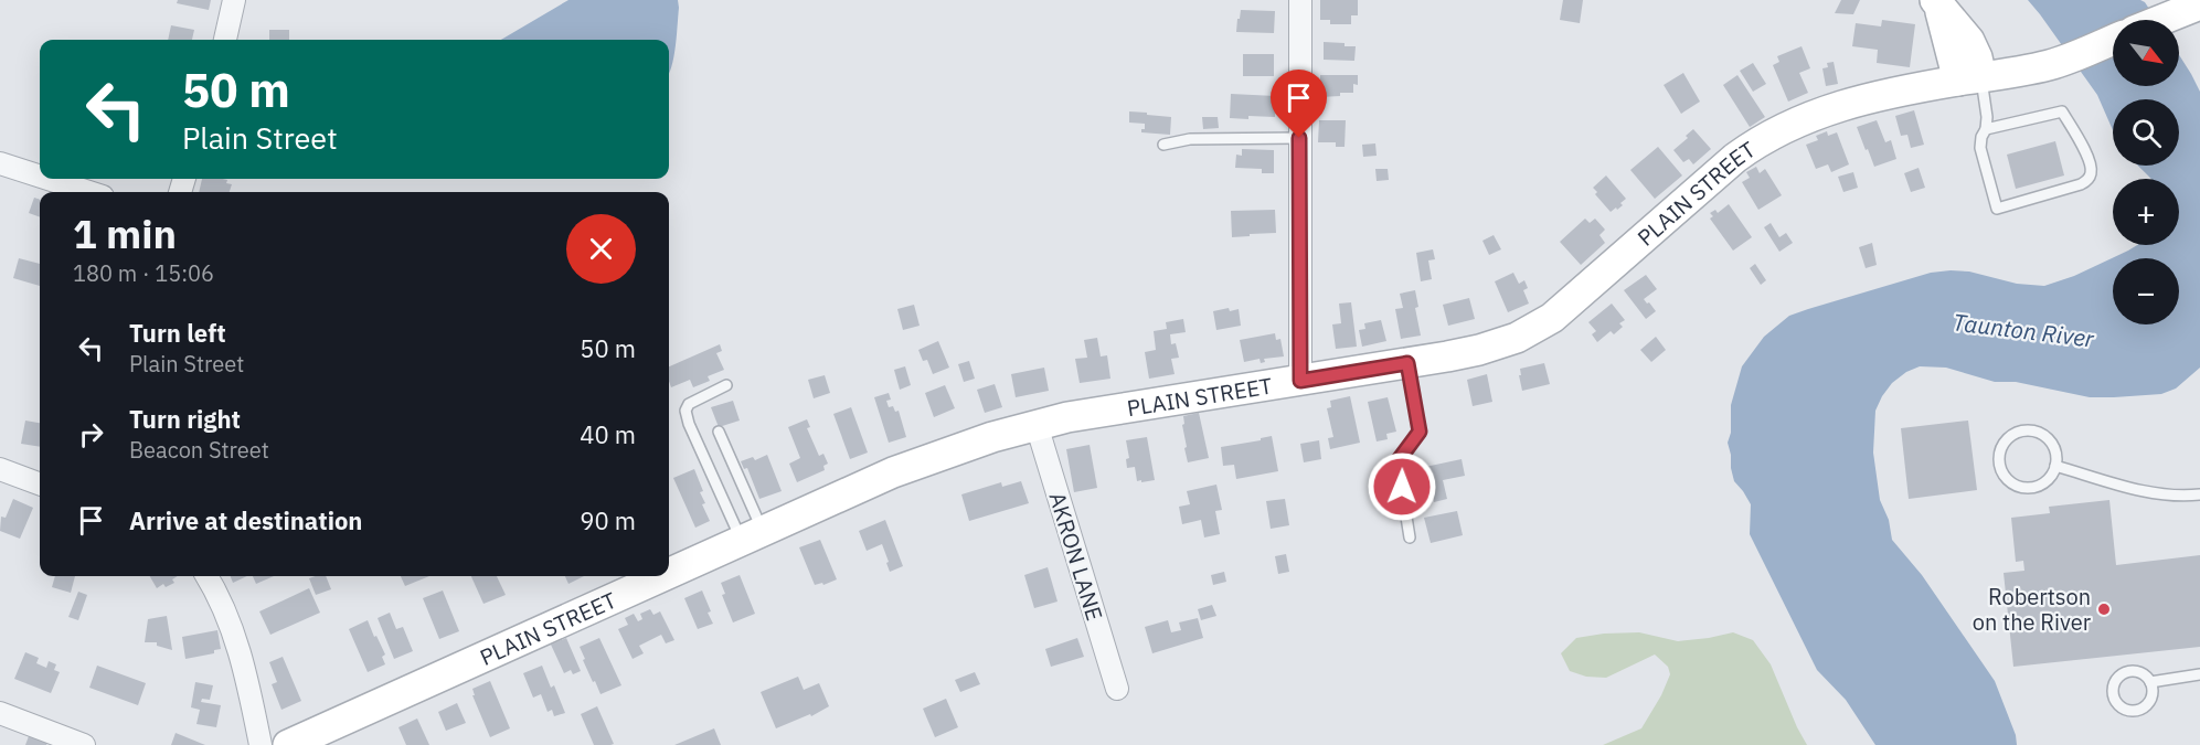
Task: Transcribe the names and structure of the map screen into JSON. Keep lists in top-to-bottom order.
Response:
{
  "streets": {
    "main road": ["PLAIN STREET"],
    "street": ["AKRON LANE"]
  },
  "crossings": [
    ["PLAIN STREET", "AKRON LANE"]
  ],
  "water": ["Taunton River"],
  "places": ["Robertson on the River"],
  "north": "bottom right",
  "page": {
    "map_buttons": ["+", "−"],
    "turn": ["50 m", "Plain Street"],
    "heading": ["1 min", "180 m · 15:06"],
    "list": [
      {
        "name": "Turn left",
        "note": "Plain Street",
        "value": "50 m"
      },
      {
        "name": "Turn right",
        "note": "Beacon Street",
        "value": "40 m"
      },
      {
        "name": "Arrive at destination",
        "value": "90 m"
      }
    ]
  }
}
